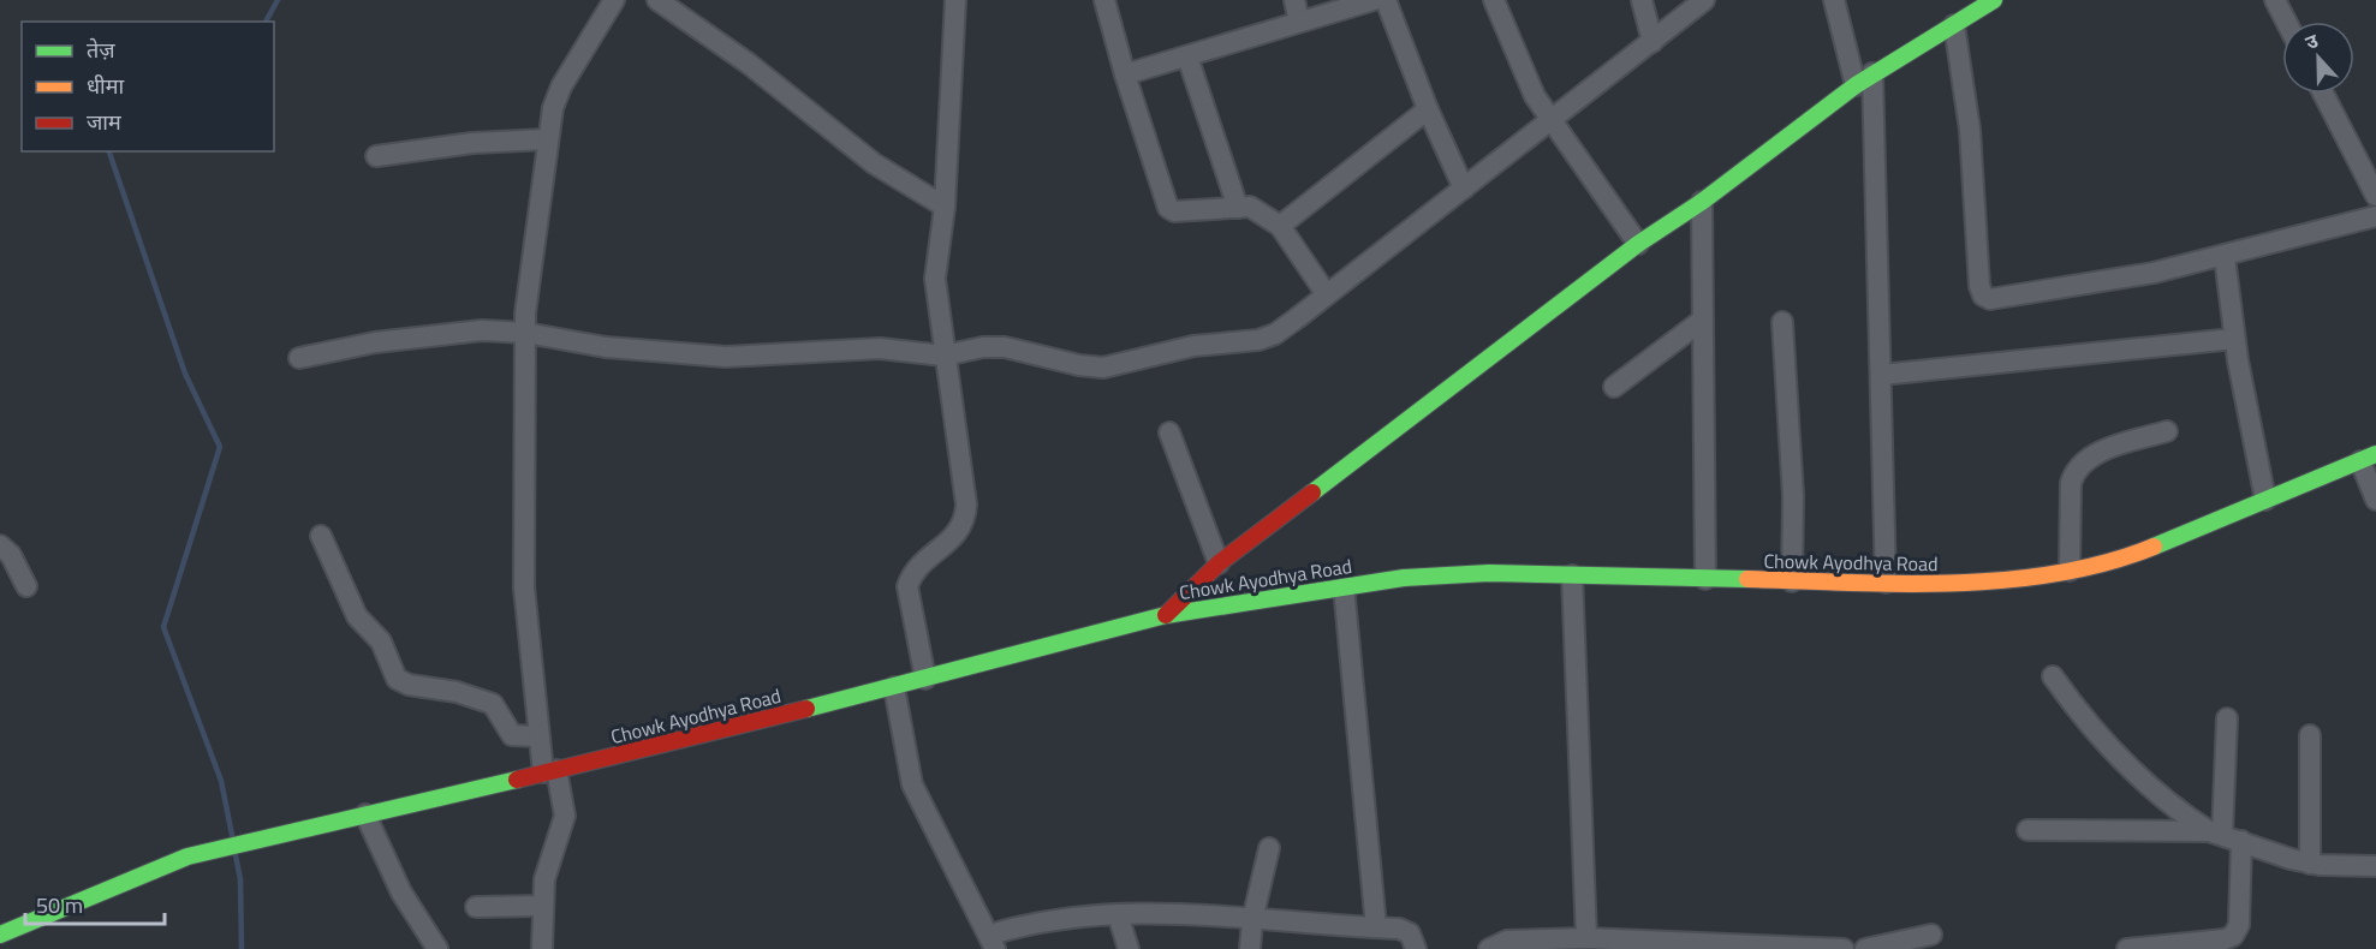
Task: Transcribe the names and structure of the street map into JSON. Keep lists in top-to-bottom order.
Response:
{
  "streets": {
    "main road": ["Chowk Ayodhya Road"]
  },
  "legend": ["तेज़", "धीमा", "जाम"],
  "scale_bar": "50 m",
  "north": "top"
}
